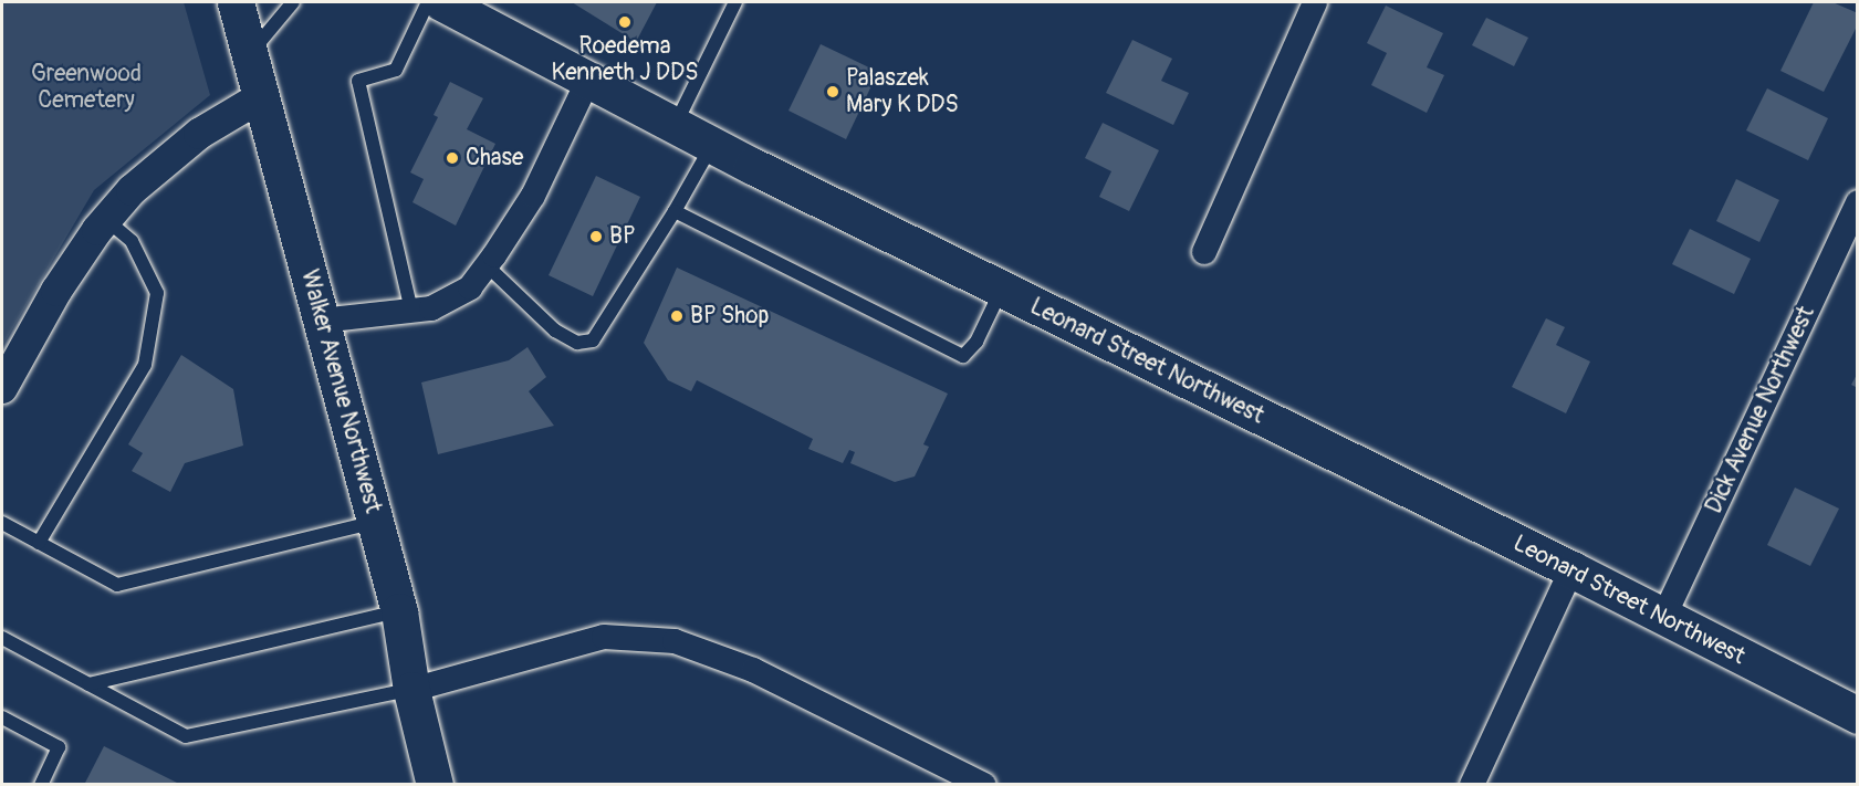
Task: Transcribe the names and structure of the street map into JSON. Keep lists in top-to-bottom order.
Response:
{
  "streets": {
    "main road": ["Leonard Street Northwest", "Walker Avenue Northwest"],
    "street": ["Dick Avenue Northwest"]
  },
  "crossings": [
    ["Leonard Street Northwest", "Dick Avenue Northwest"]
  ],
  "parks": ["Greenwood Cemetery"],
  "places": [
    "Roedema Kenneth J DDS",
    "Palaszek Mary K DDS",
    "Chase",
    "BP",
    "BP Shop"
  ]
}
